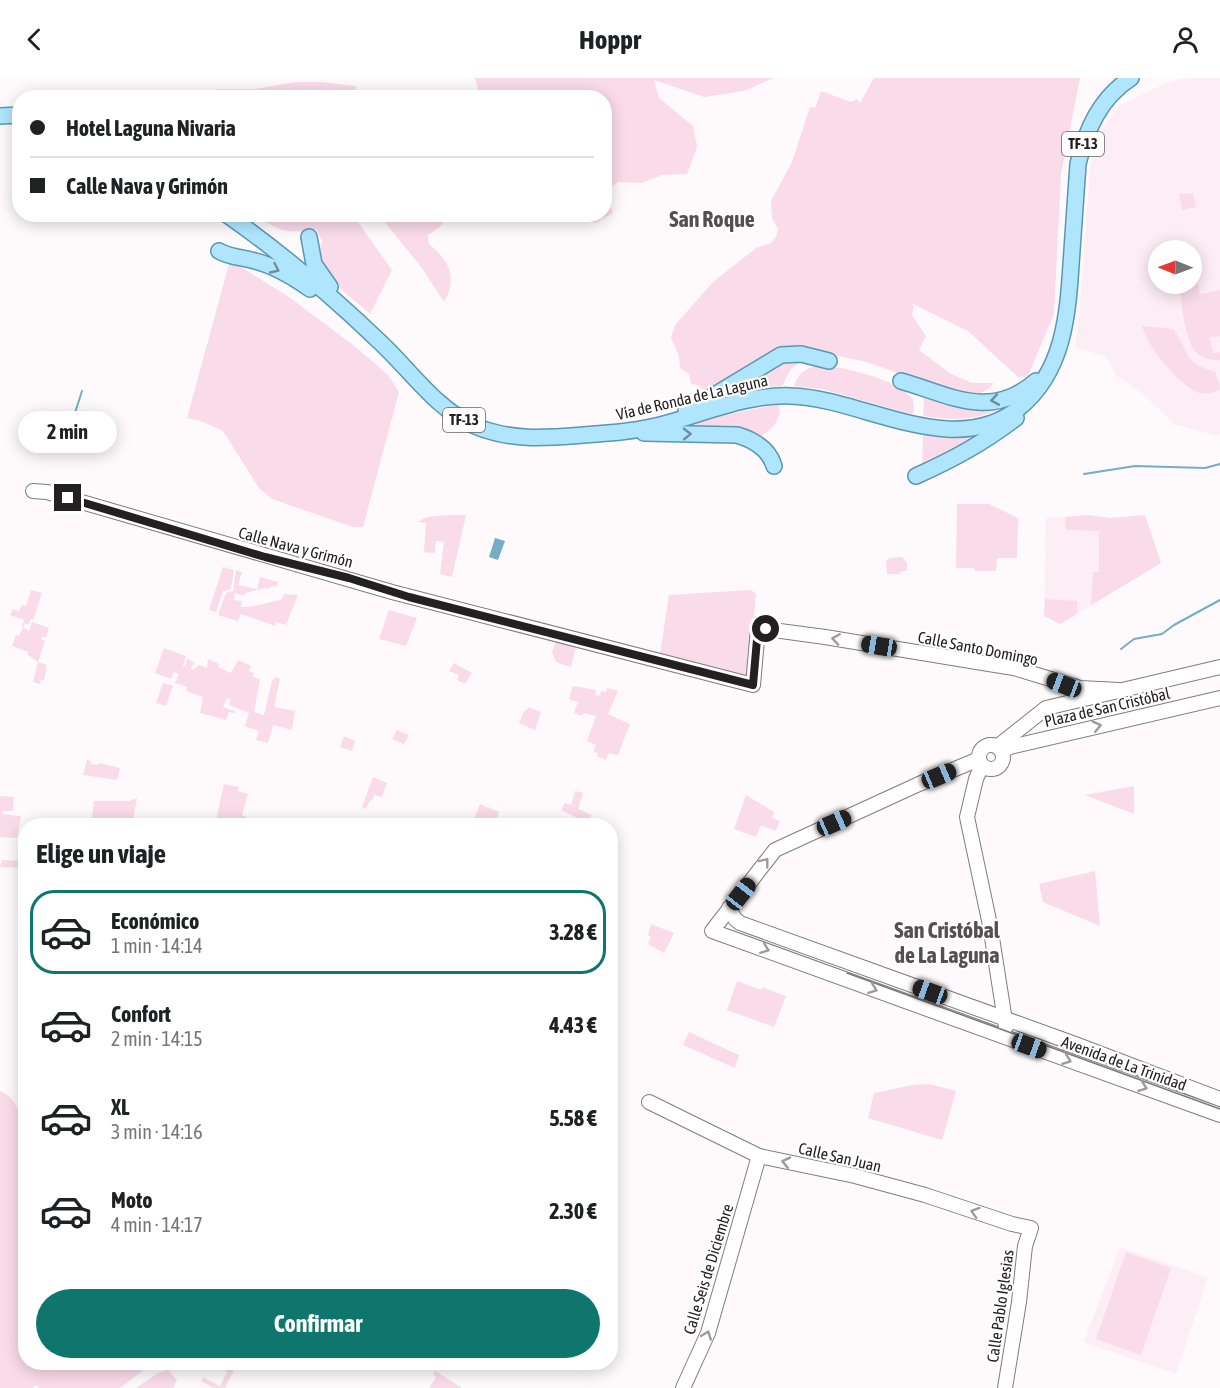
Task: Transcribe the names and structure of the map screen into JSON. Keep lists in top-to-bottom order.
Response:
{
  "streets": {
    "main road": ["TF-13", "Vía de Ronda de La Laguna"],
    "street": [
      "Calle Nava y Grimón",
      "Calle Santo Domingo",
      "Plaza de San Cristóbal",
      "Avenida de La Trinidad",
      "Calle San Juan",
      "Calle Seis de Diciembre",
      "Calle Pablo Iglesias"
    ]
  },
  "crossings": [
    ["Calle Nava y Grimón", "Calle Santo Domingo"],
    ["Calle Santo Domingo", "Plaza de San Cristóbal"],
    ["Calle San Juan", "Calle Seis de Diciembre"],
    ["Calle San Juan", "Calle Pablo Iglesias"]
  ],
  "one_way": ["Calle Santo Domingo", "Calle San Juan", "Calle Seis de Diciembre"],
  "districts": ["San Roque", "San Cristóbal de La Laguna"],
  "north": "left",
  "page": {
    "header": "Hoppr",
    "banner": ["Hotel Laguna Nivaria", "Calle Nava y Grimón"],
    "bubble": "2 min",
    "heading": "Elige un viaje",
    "list": [
      {
        "name": "Económico",
        "note": "1 min · 14:14",
        "value": "3.28 €"
      },
      {
        "name": "Confort",
        "note": "2 min · 14:15",
        "value": "4.43 €"
      },
      {
        "name": "XL",
        "note": "3 min · 14:16",
        "value": "5.58 €"
      },
      {
        "name": "Moto",
        "note": "4 min · 14:17",
        "value": "2.30 €"
      }
    ],
    "buttons": "Confirmar"
  }
}
